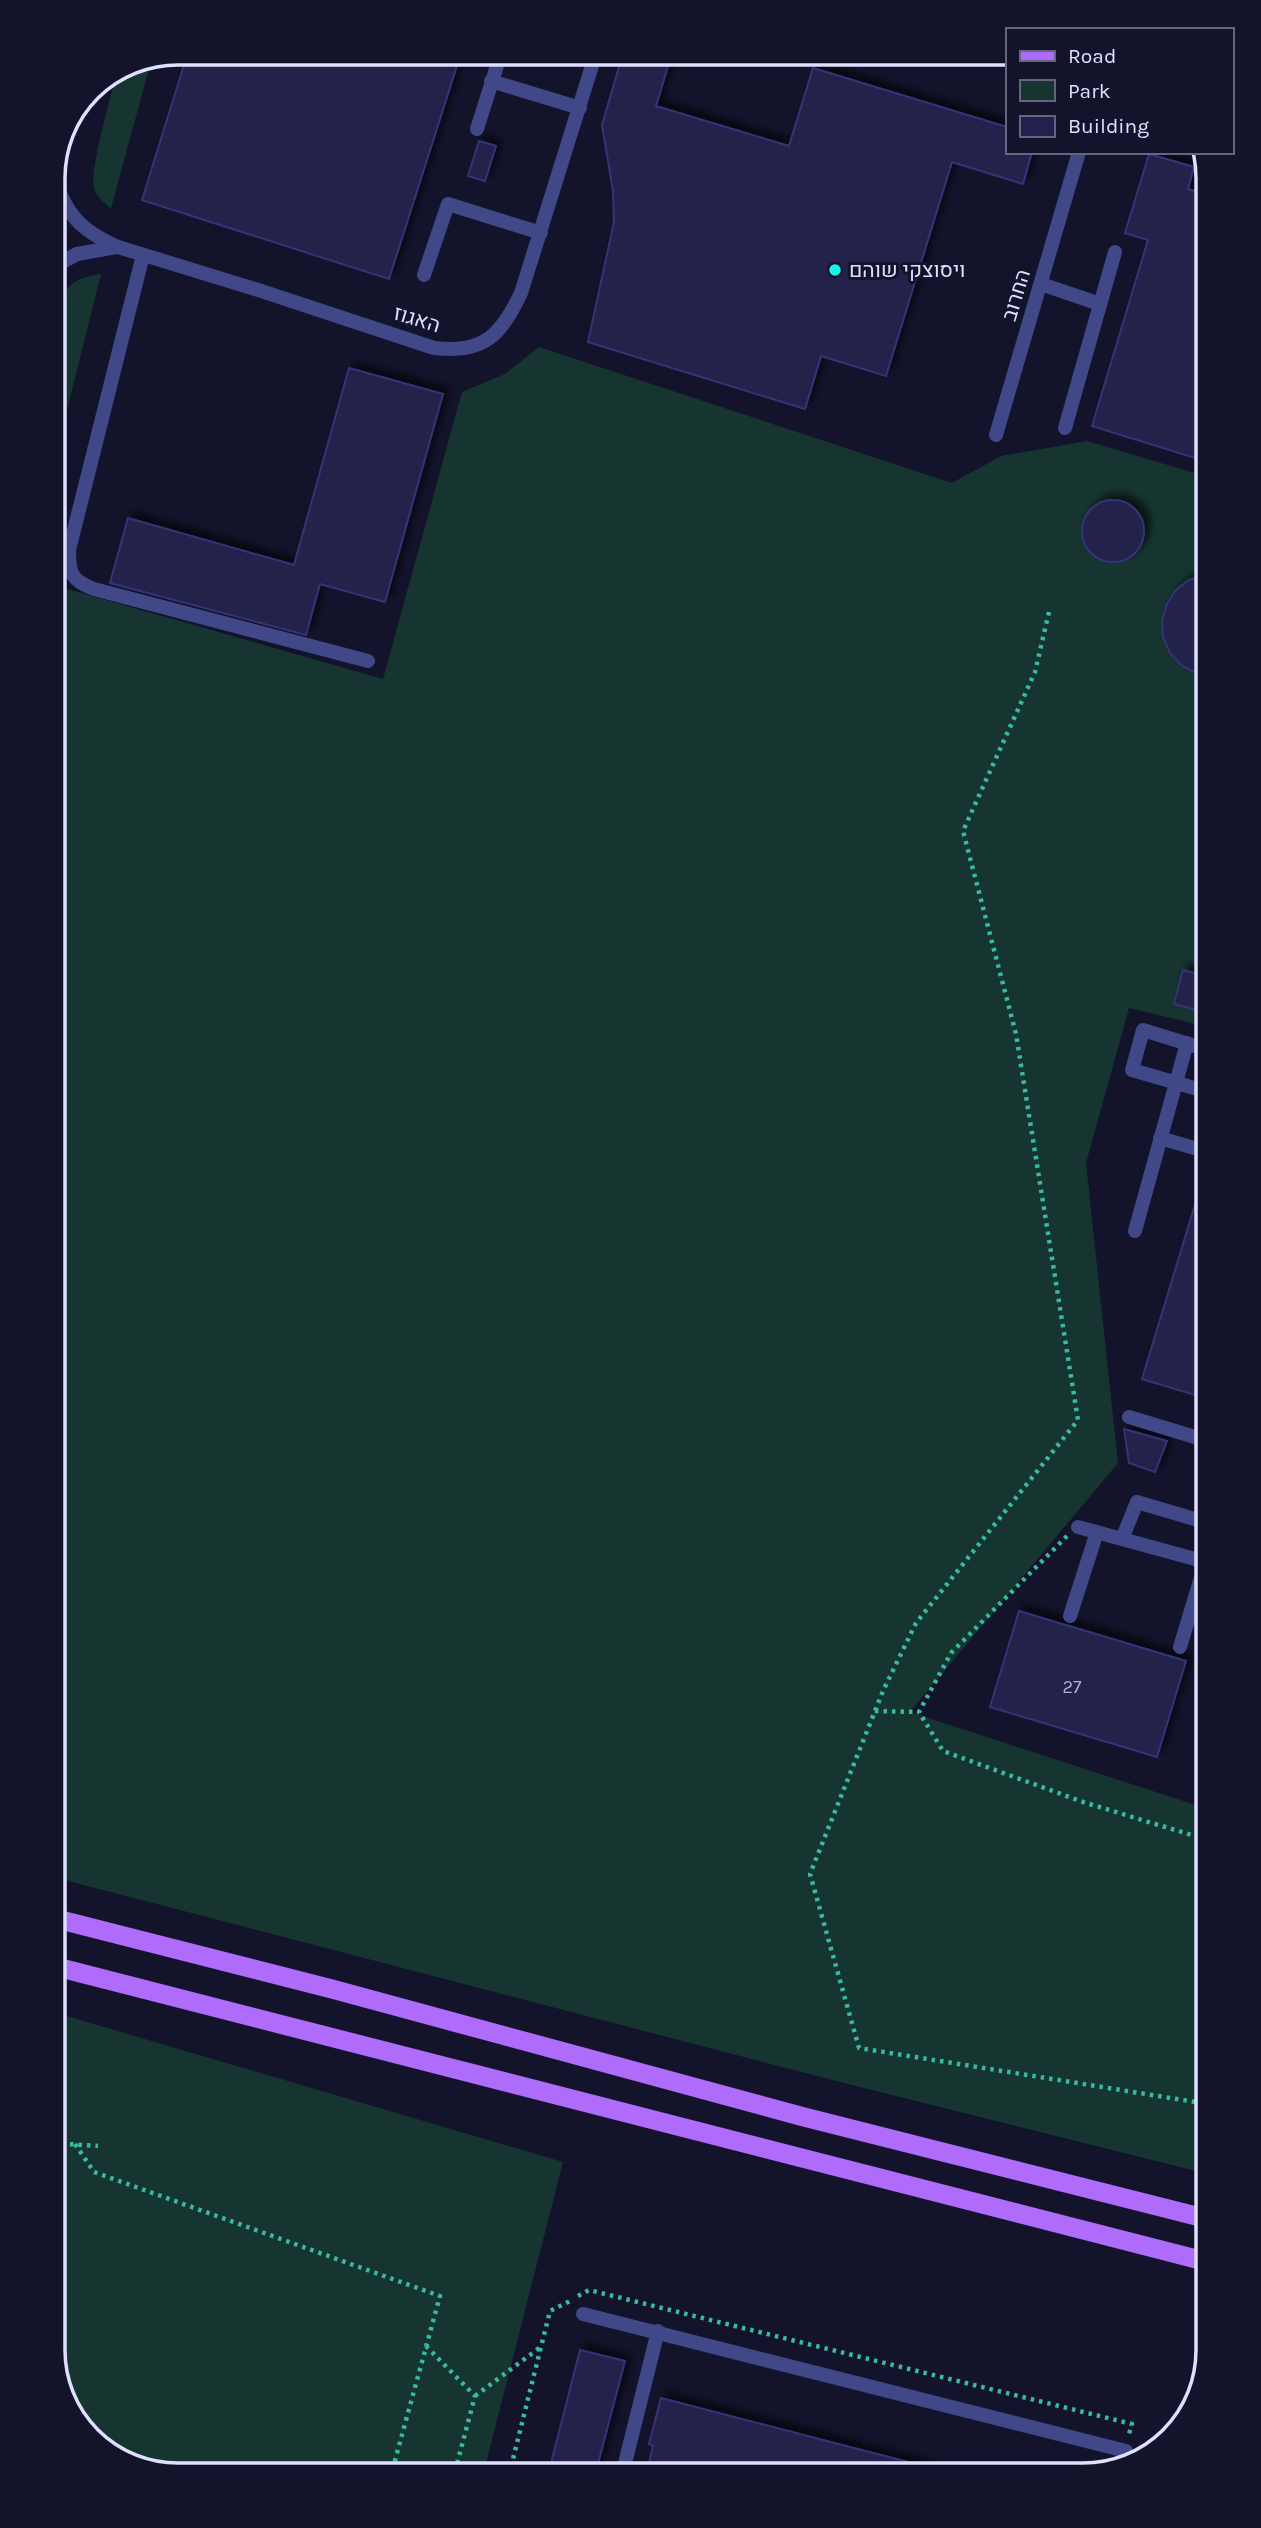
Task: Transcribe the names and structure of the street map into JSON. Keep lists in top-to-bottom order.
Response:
{
  "streets": {
    "street": ["החרוב", "האגוז"]
  },
  "places": ["ויסוצקי שוהם"],
  "house_numbers": ["27"],
  "legend": ["Road", "Park", "Building"]
}
